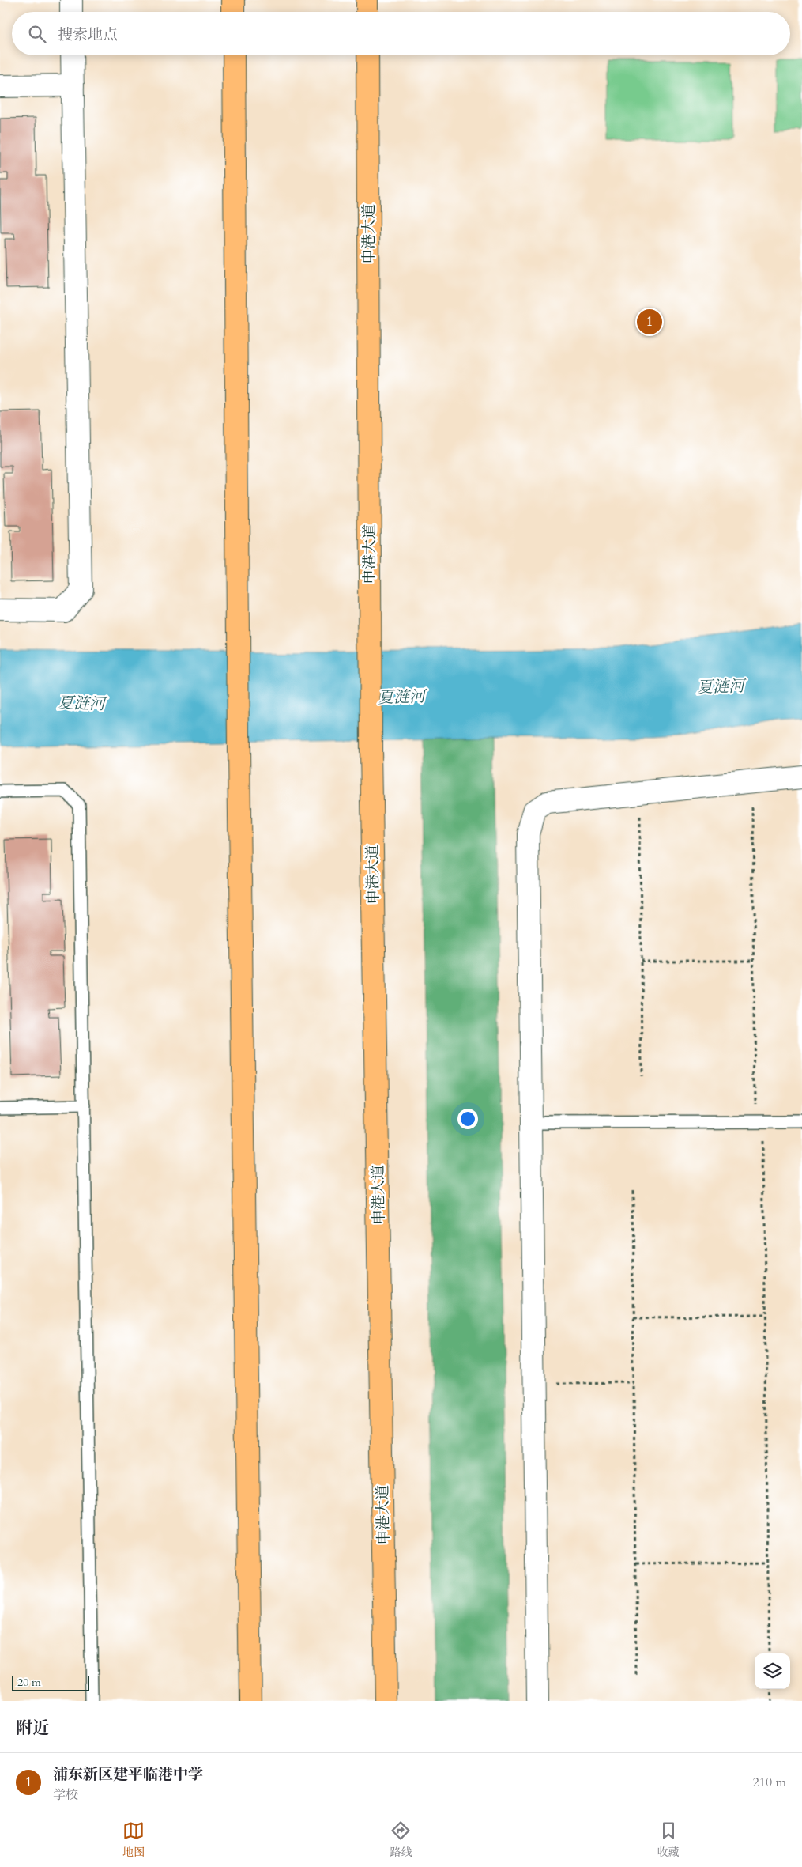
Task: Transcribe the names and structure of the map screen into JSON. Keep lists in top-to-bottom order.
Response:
{
  "streets": {
    "main road": ["申港大道"]
  },
  "water": ["夏涟河"],
  "scale_bar": "20 m",
  "page": {
    "search": "搜索地点",
    "pins": "1",
    "scale": "20 m",
    "heading": "附近",
    "list": [
      {
        "mark": "1",
        "name": "浦东新区建平临港中学",
        "note": "学校",
        "value": "210 m"
      }
    ],
    "nav": ["地图", "路线", "收藏"]
  }
}
